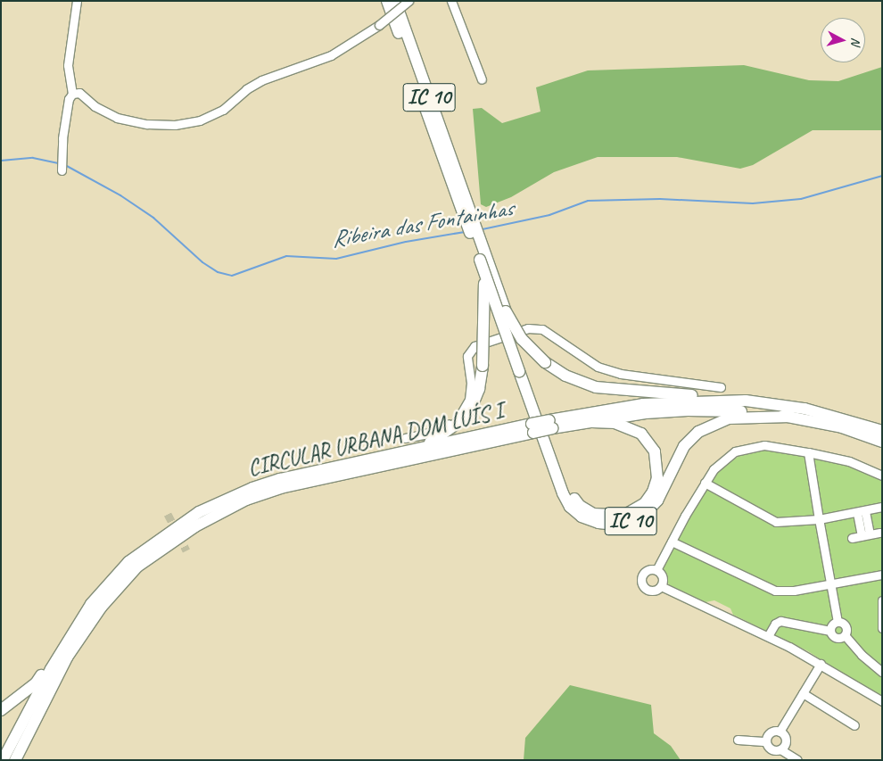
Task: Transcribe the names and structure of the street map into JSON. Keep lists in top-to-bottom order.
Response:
{
  "streets": {
    "highway": ["IC 10", "CIRCULAR URBANA DOM LUÍS I"]
  },
  "crossings": [
    ["IC 10", "CIRCULAR URBANA DOM LUÍS I"]
  ],
  "water": ["Ribeira das Fontainhas"],
  "north": "right"
}
